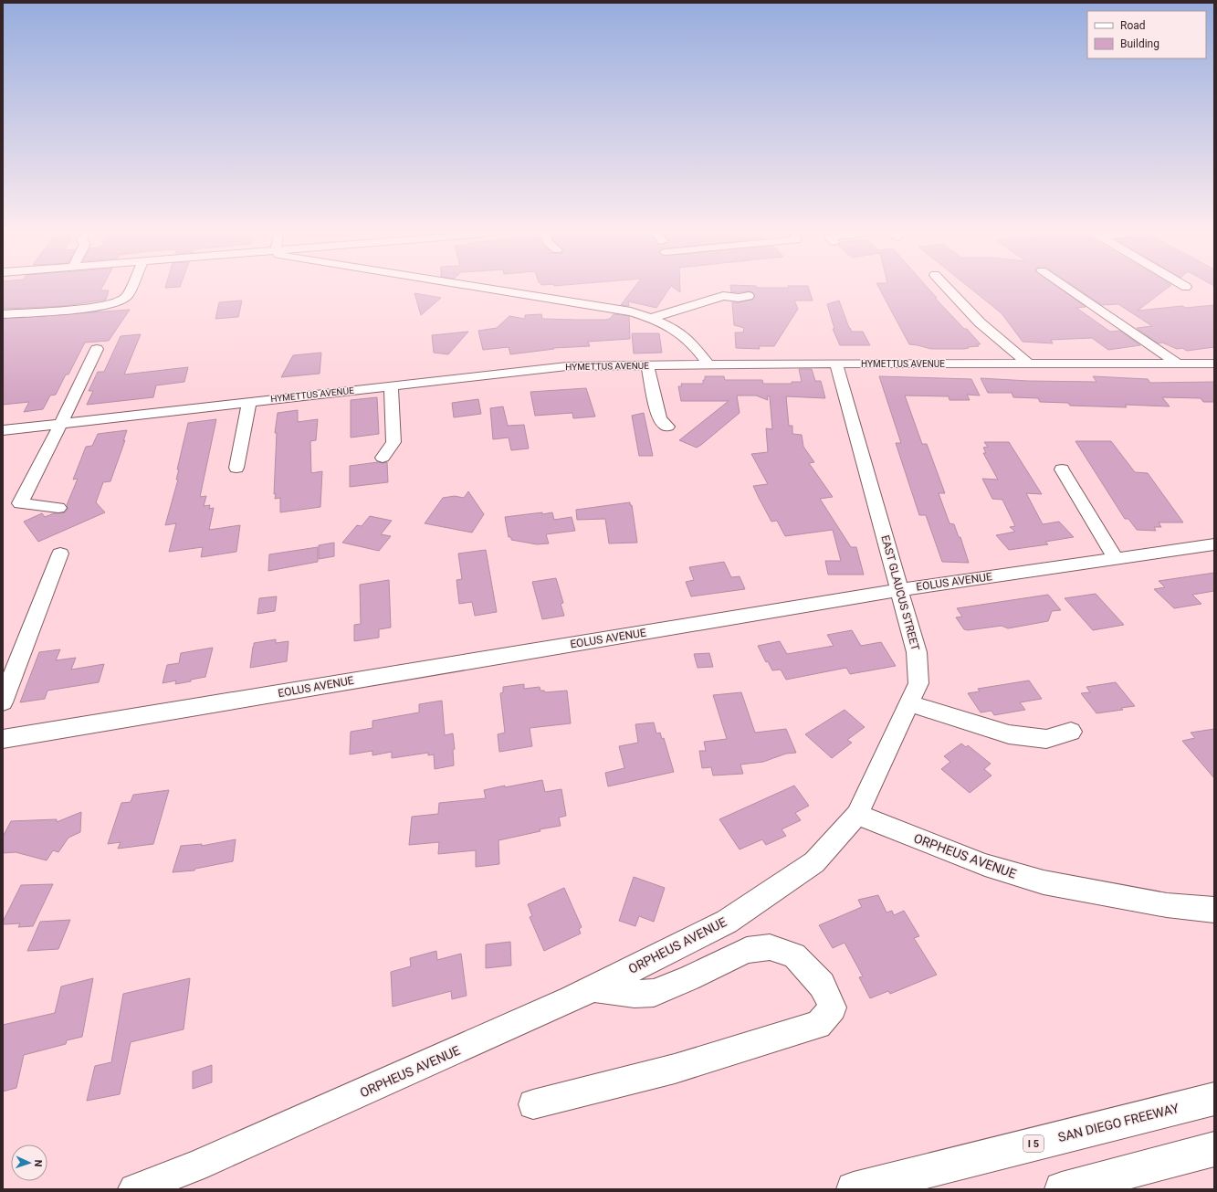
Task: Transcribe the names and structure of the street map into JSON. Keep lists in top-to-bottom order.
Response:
{
  "streets": {
    "highway": ["SAN DIEGO FREEWAY", "I 5"],
    "street": [
      "HYMETTUS AVENUE",
      "EOLUS AVENUE",
      "EAST GLAUCUS STREET",
      "ORPHEUS AVENUE"
    ]
  },
  "crossings": [
    ["HYMETTUS AVENUE", "EAST GLAUCUS STREET"],
    ["EOLUS AVENUE", "EAST GLAUCUS STREET"],
    ["EAST GLAUCUS STREET", "ORPHEUS AVENUE"]
  ],
  "legend": ["Road", "Building"],
  "north": "right"
}
